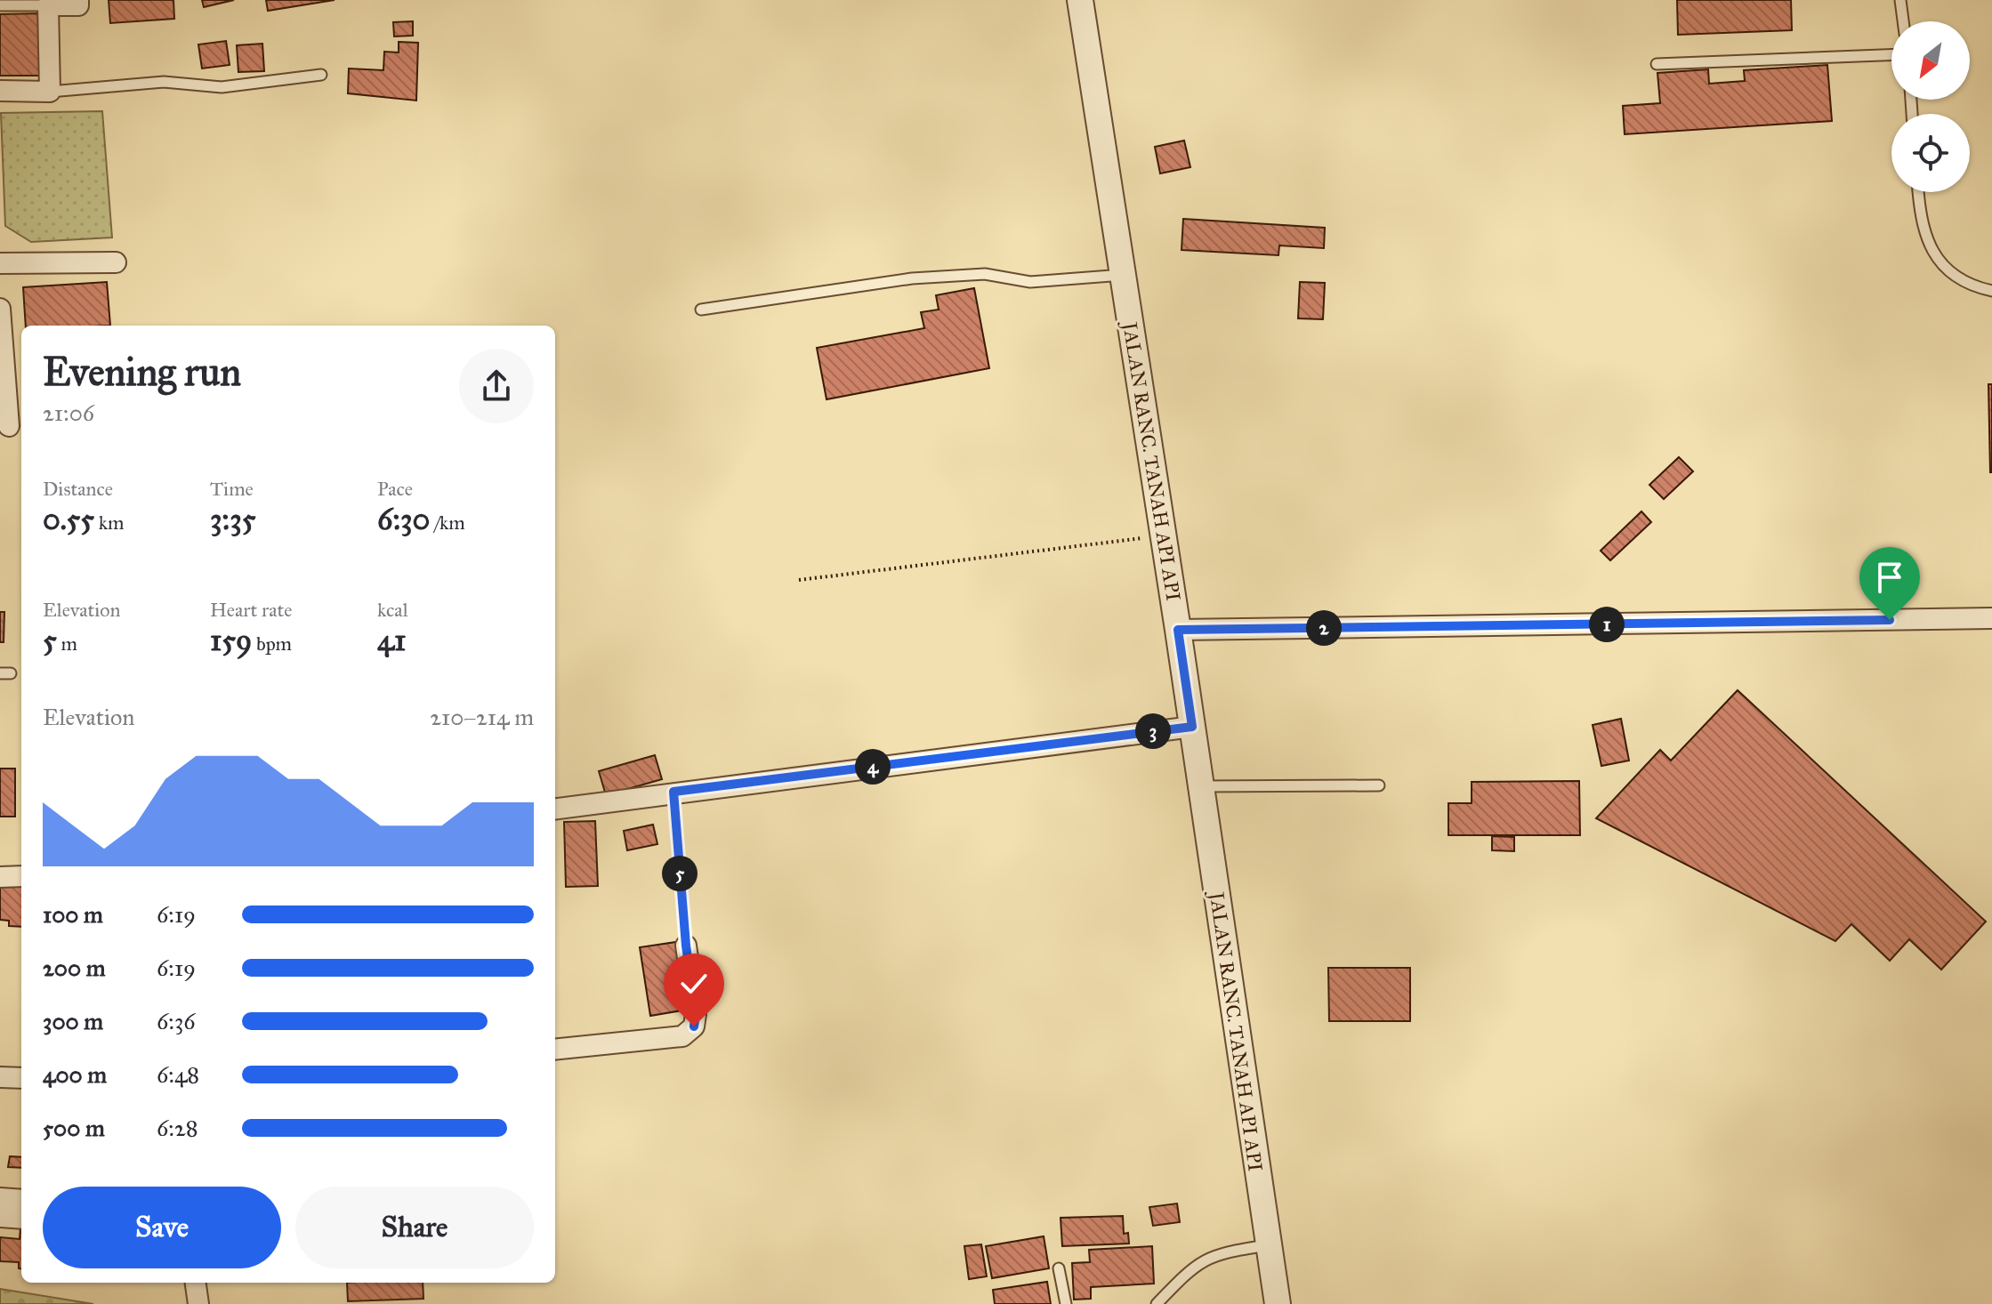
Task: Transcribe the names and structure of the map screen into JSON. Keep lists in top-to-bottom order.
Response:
{
  "streets": {
    "street": ["JALAN RANC. TANAH API API"]
  },
  "north": "bottom left",
  "page": {
    "heading": ["Evening run", "21:06"],
    "stats": [
      ["Distance", "0.55 km"],
      ["Time", "3:35"],
      ["Pace", "6:30 /km"],
      ["Elevation", "5 m"],
      ["Heart rate", "159 bpm"],
      ["kcal", "41"]
    ],
    "pins": [
      "1",
      "2",
      "3",
      "4",
      "5"
    ],
    "chart": ["Elevation", "210–214 m"],
    "list": [
      {
        "name": "100 m",
        "note": "6:19"
      },
      {
        "name": "200 m",
        "note": "6:19"
      },
      {
        "name": "300 m",
        "note": "6:36"
      },
      {
        "name": "400 m",
        "note": "6:48"
      },
      {
        "name": "500 m",
        "note": "6:28"
      }
    ],
    "buttons": ["Save", "Share"]
  }
}
